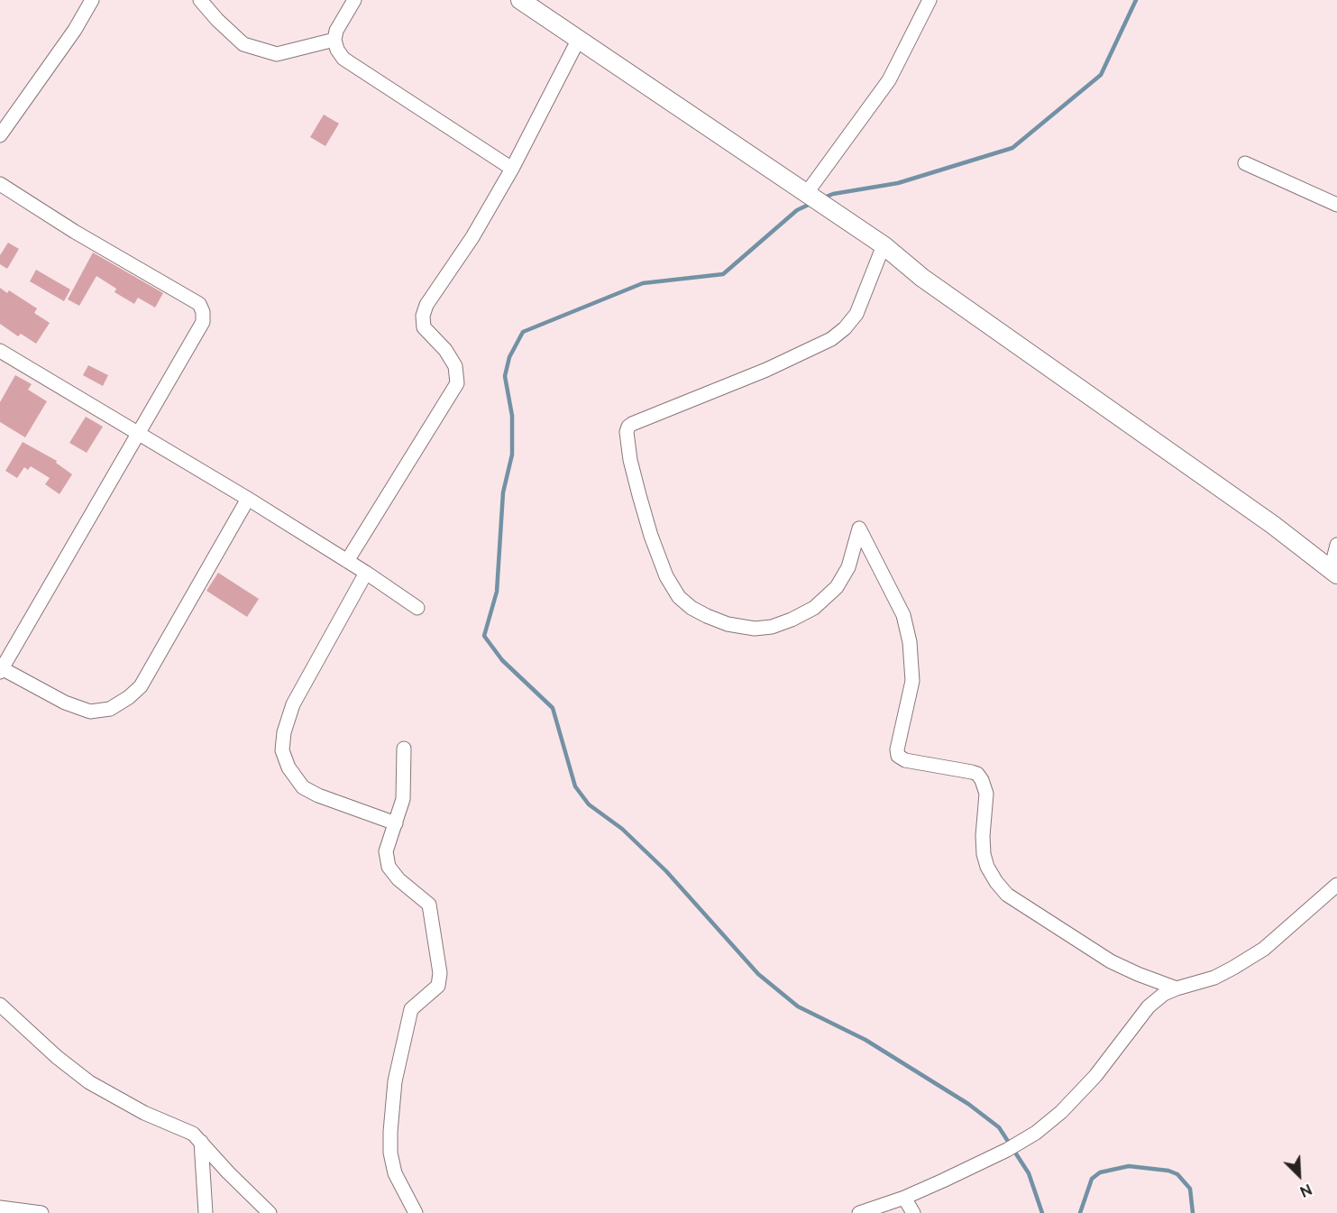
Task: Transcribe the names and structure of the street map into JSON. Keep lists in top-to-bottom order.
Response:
{
  "north": "bottom right"
}
